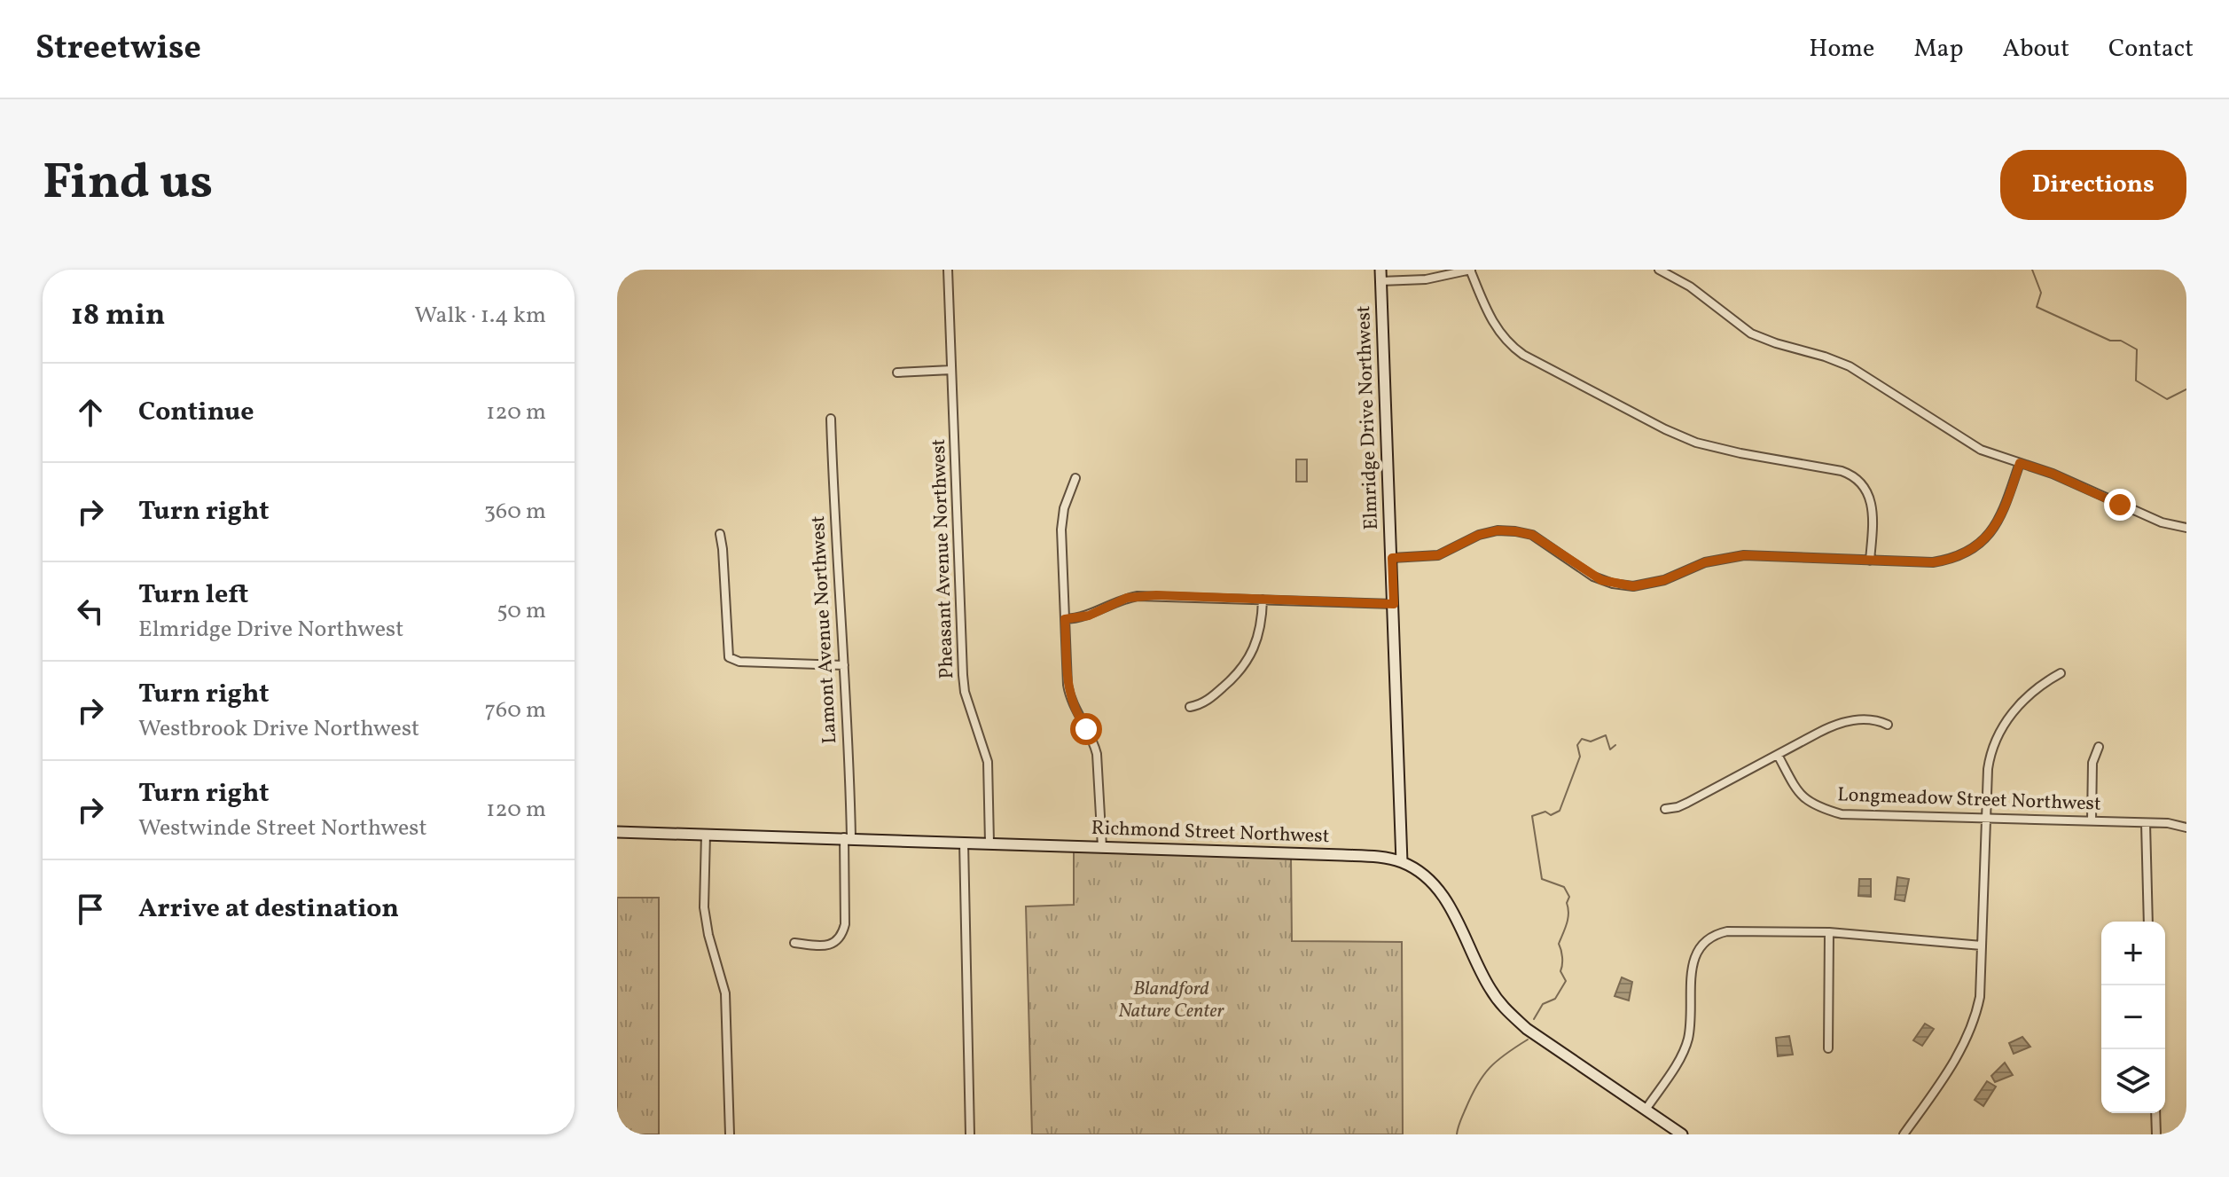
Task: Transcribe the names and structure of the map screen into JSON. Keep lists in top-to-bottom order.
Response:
{
  "streets": {
    "street": [
      "Elmridge Drive Northwest",
      "Pheasant Avenue Northwest",
      "Lamont Avenue Northwest",
      "Longmeadow Street Northwest",
      "Richmond Street Northwest"
    ]
  },
  "crossings": [
    ["Elmridge Drive Northwest", "Richmond Street Northwest"],
    ["Pheasant Avenue Northwest", "Richmond Street Northwest"],
    ["Lamont Avenue Northwest", "Richmond Street Northwest"]
  ],
  "parks": ["Blandford Nature Center"],
  "page": {
    "header": "Streetwise",
    "nav": [
      "Home",
      "Map",
      "About",
      "Contact"
    ],
    "title": "Find us",
    "buttons": "Directions",
    "heading": ["18 min", "Walk · 1.4 km"],
    "list": [
      ["Continue", "120 m"],
      ["Turn right", "360 m"],
      ["Turn left", "Elmridge Drive Northwest", "50 m"],
      ["Turn right", "Westbrook Drive Northwest", "760 m"],
      ["Turn right", "Westwinde Street Northwest", "120 m"],
      "Arrive at destination"
    ],
    "map_buttons": ["+", "−"]
  }
}
